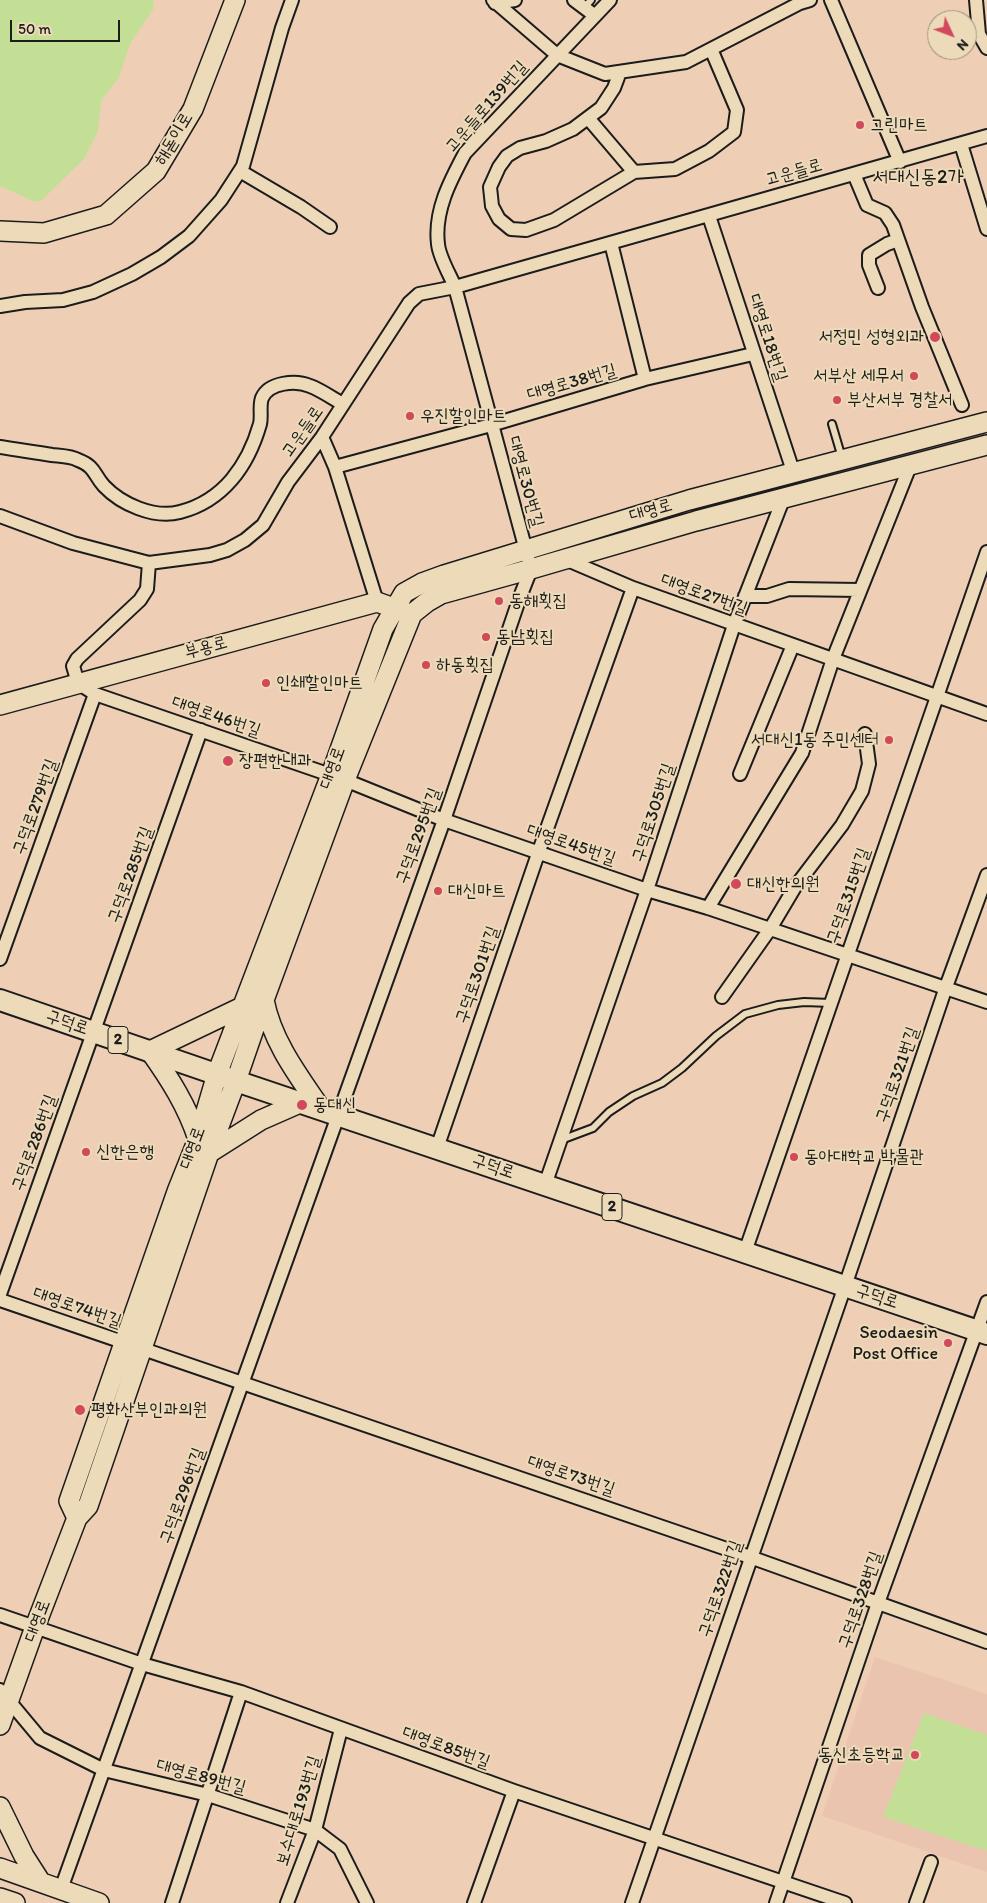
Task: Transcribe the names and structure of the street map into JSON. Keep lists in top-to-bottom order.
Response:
{
  "streets": {
    "main road": [
      "해돋이로",
      "대영로",
      "부용로",
      "구덕로",
      "2"
    ],
    "street": [
      "고운들로139번길",
      "고운들로",
      "대영로18번길",
      "대영로38번길",
      "대영로30번길",
      "대영로27번길",
      "대영로46번길",
      "구덕로279번길",
      "구덕로305번길",
      "구덕로295번길",
      "대영로45번길",
      "구덕로285번길",
      "구덕로315번길",
      "구덕로301번길",
      "구덕로321번길",
      "구덕로286번길",
      "대영로74번길",
      "대영로73번길",
      "구덕로296번길",
      "구덕로322번길",
      "구덕로328번길",
      "대영로85번길",
      "대영로89번길",
      "보수대로193번길"
    ]
  },
  "crossings": [
    ["고운들로139번길", "고운들로"],
    ["고운들로139번길", "대영로30번길"],
    ["고운들로", "대영로18번길"],
    ["고운들로", "대영로30번길"],
    ["대영로18번길", "대영로38번길"],
    ["대영로18번길", "대영로"],
    ["대영로38번길", "대영로30번길"],
    ["대영로30번길", "대영로"],
    ["대영로30번길", "구덕로295번길"],
    ["대영로", "대영로27번길"],
    ["대영로", "부용로"],
    ["대영로", "대영로46번길"],
    ["대영로", "구덕로305번길"],
    ["대영로", "구덕로295번길"],
    ["대영로", "대영로45번길"],
    ["대영로", "구덕로"],
    ["대영로", "대영로74번길"],
    ["대영로", "대영로73번길"],
    ["대영로", "대영로85번길"],
    ["대영로", "대영로89번길"],
    ["대영로27번길", "구덕로305번길"],
    ["대영로27번길", "구덕로315번길"],
    ["대영로27번길", "구덕로301번길"],
    ["부용로", "대영로46번길"],
    ["대영로46번길", "구덕로279번길"],
    ["대영로46번길", "대영로45번길"],
    ["대영로46번길", "구덕로285번길"],
    ["구덕로305번길", "대영로45번길"],
    ["구덕로305번길", "구덕로"],
    ["구덕로295번길", "대영로45번길"],
    ["구덕로295번길", "구덕로"],
    ["구덕로295번길", "구덕로296번길"],
    ["대영로45번길", "구덕로315번길"],
    ["대영로45번길", "구덕로301번길"],
    ["대영로45번길", "구덕로321번길"],
    ["구덕로285번길", "구덕로"],
    ["구덕로285번길", "구덕로286번길"],
    ["구덕로315번길", "구덕로"],
    ["구덕로301번길", "구덕로"],
    ["구덕로", "구덕로321번길"],
    ["구덕로", "구덕로286번길"],
    ["구덕로", "구덕로296번길"],
    ["구덕로", "구덕로322번길"],
    ["구덕로", "구덕로328번길"],
    ["구덕로321번길", "구덕로322번길"],
    ["대영로74번길", "대영로73번길"],
    ["대영로73번길", "구덕로296번길"],
    ["대영로73번길", "구덕로322번길"],
    ["대영로73번길", "구덕로328번길"],
    ["구덕로296번길", "대영로85번길"],
    ["구덕로296번길", "대영로89번길"],
    ["구덕로322번길", "대영로85번길"],
    ["구덕로328번길", "대영로85번길"],
    ["대영로85번길", "보수대로193번길"],
    ["대영로89번길", "보수대로193번길"]
  ],
  "districts": ["서대신동2가"],
  "places": [
    "그린마트",
    "서정민 성형외과",
    "서부산 세무서",
    "부산서부 경찰서",
    "우진할인마트",
    "동해횟집",
    "동남횟집",
    "하동횟집",
    "인쇄할인마트",
    "서대신1동 주민센터",
    "장편한내과",
    "대신한의원",
    "대신마트",
    "동대신",
    "신한은행",
    "동아대학교 박물관",
    "Seodaesin Post Office",
    "평화산부인과의원",
    "동신초등학교"
  ],
  "scale_bar": "50 m",
  "north": "bottom right"
}
